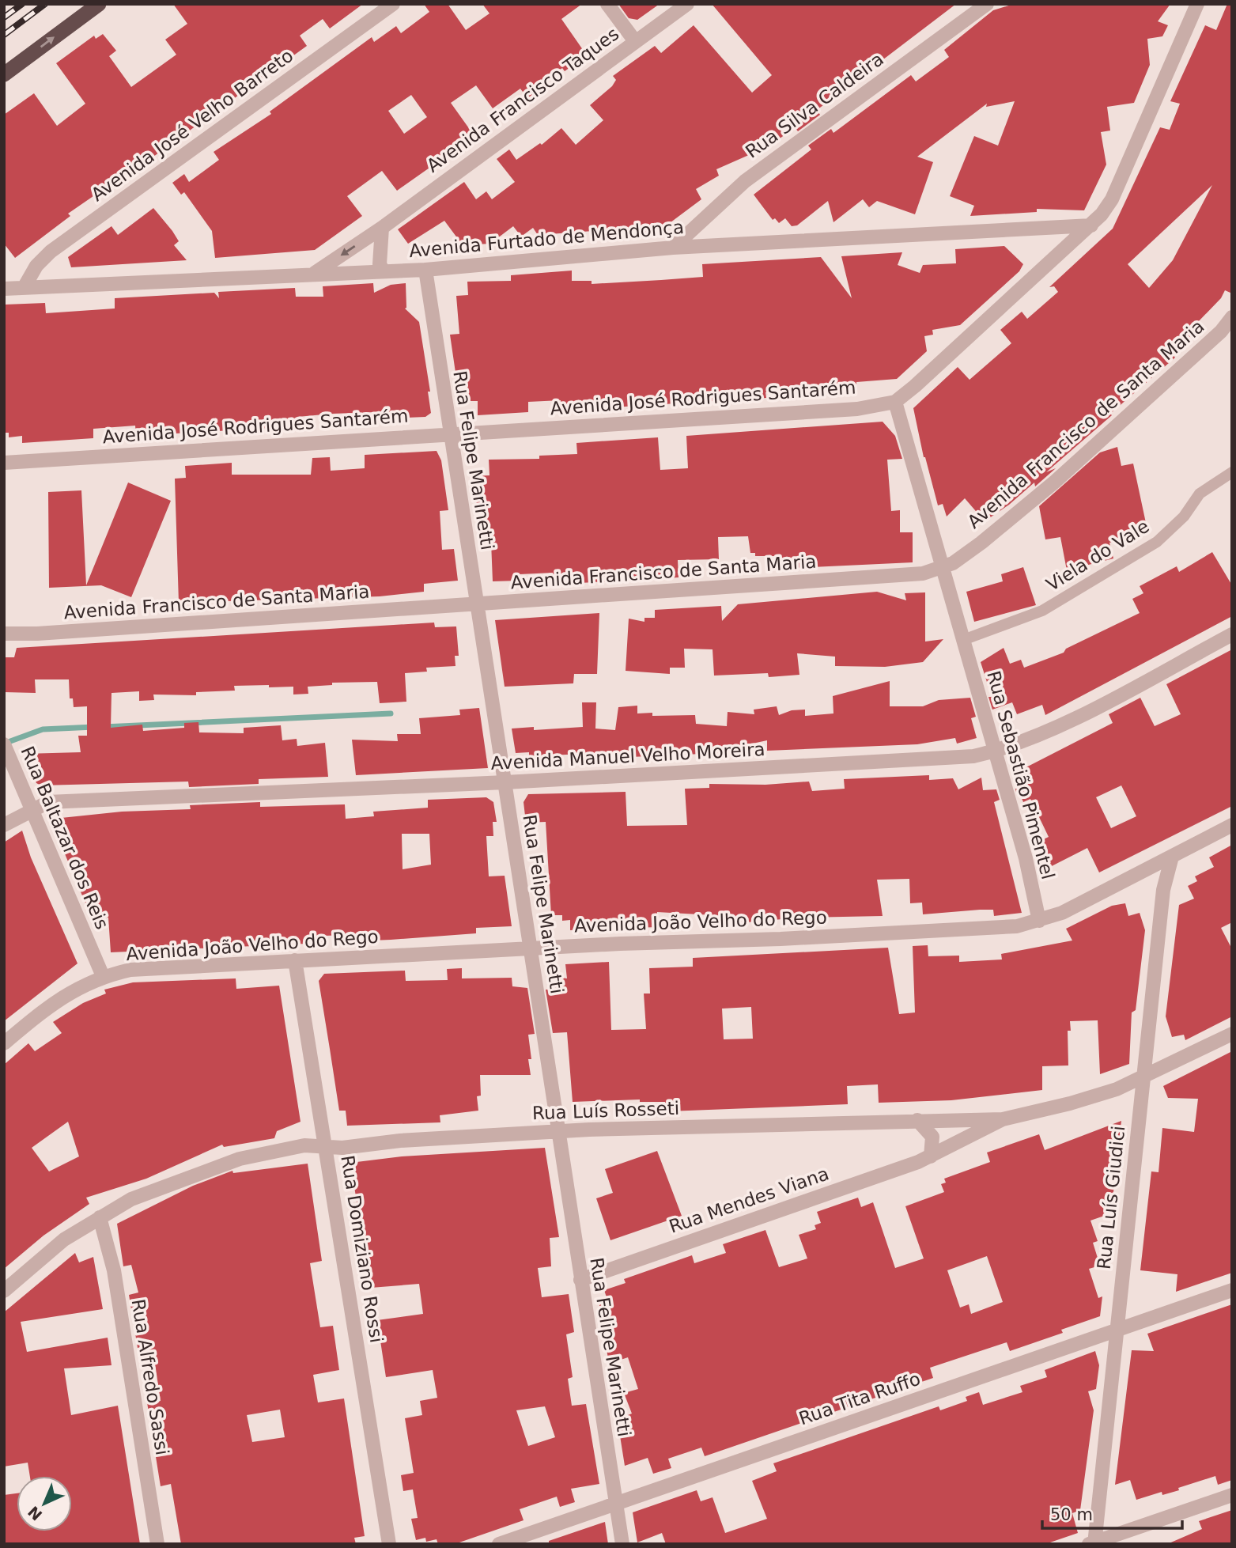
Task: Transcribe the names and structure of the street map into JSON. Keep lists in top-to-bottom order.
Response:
{
  "streets": {
    "street": [
      "Avenida Francisco Taques",
      "Rua Silva Caldeira",
      "Avenida José Velho Barreto",
      "Avenida Furtado de Mendonça",
      "Avenida José Rodrigues Santarém",
      "Avenida Francisco de Santa Maria",
      "Rua Felipe Marinetti",
      "Avenida Manuel Velho Moreira",
      "Rua Sebastião Pimentel",
      "Rua Baltazar dos Reis",
      "Avenida João Velho do Rego",
      "Rua Luís Rosseti",
      "Rua Luís Giudici",
      "Rua Mendes Viana",
      "Rua Domiziano Rossi",
      "Rua Alfredo Sassi",
      "Rua Tita Ruffo"
    ],
    "lane": ["Viela do Vale"]
  },
  "crossings": [
    ["Avenida Francisco Taques", "Avenida Furtado de Mendonça"],
    ["Rua Silva Caldeira", "Avenida Furtado de Mendonça"],
    ["Avenida José Velho Barreto", "Avenida Furtado de Mendonça"],
    ["Avenida Furtado de Mendonça", "Rua Felipe Marinetti"],
    ["Avenida José Rodrigues Santarém", "Rua Felipe Marinetti"],
    ["Avenida José Rodrigues Santarém", "Rua Sebastião Pimentel"],
    ["Avenida Francisco de Santa Maria", "Rua Felipe Marinetti"],
    ["Avenida Francisco de Santa Maria", "Rua Sebastião Pimentel"],
    ["Rua Felipe Marinetti", "Avenida Manuel Velho Moreira"],
    ["Rua Felipe Marinetti", "Avenida João Velho do Rego"],
    ["Rua Felipe Marinetti", "Rua Luís Rosseti"],
    ["Rua Felipe Marinetti", "Rua Mendes Viana"],
    ["Rua Felipe Marinetti", "Rua Tita Ruffo"],
    ["Viela do Vale", "Rua Sebastião Pimentel"],
    ["Avenida Manuel Velho Moreira", "Rua Sebastião Pimentel"],
    ["Avenida Manuel Velho Moreira", "Rua Baltazar dos Reis"],
    ["Rua Sebastião Pimentel", "Avenida João Velho do Rego"],
    ["Rua Baltazar dos Reis", "Avenida João Velho do Rego"],
    ["Avenida João Velho do Rego", "Rua Luís Giudici"],
    ["Avenida João Velho do Rego", "Rua Domiziano Rossi"],
    ["Rua Luís Rosseti", "Rua Luís Giudici"],
    ["Rua Luís Rosseti", "Rua Mendes Viana"],
    ["Rua Luís Rosseti", "Rua Domiziano Rossi"],
    ["Rua Luís Rosseti", "Rua Alfredo Sassi"],
    ["Rua Luís Giudici", "Rua Tita Ruffo"]
  ],
  "scale_bar": "50 m",
  "north": "bottom left"
}
